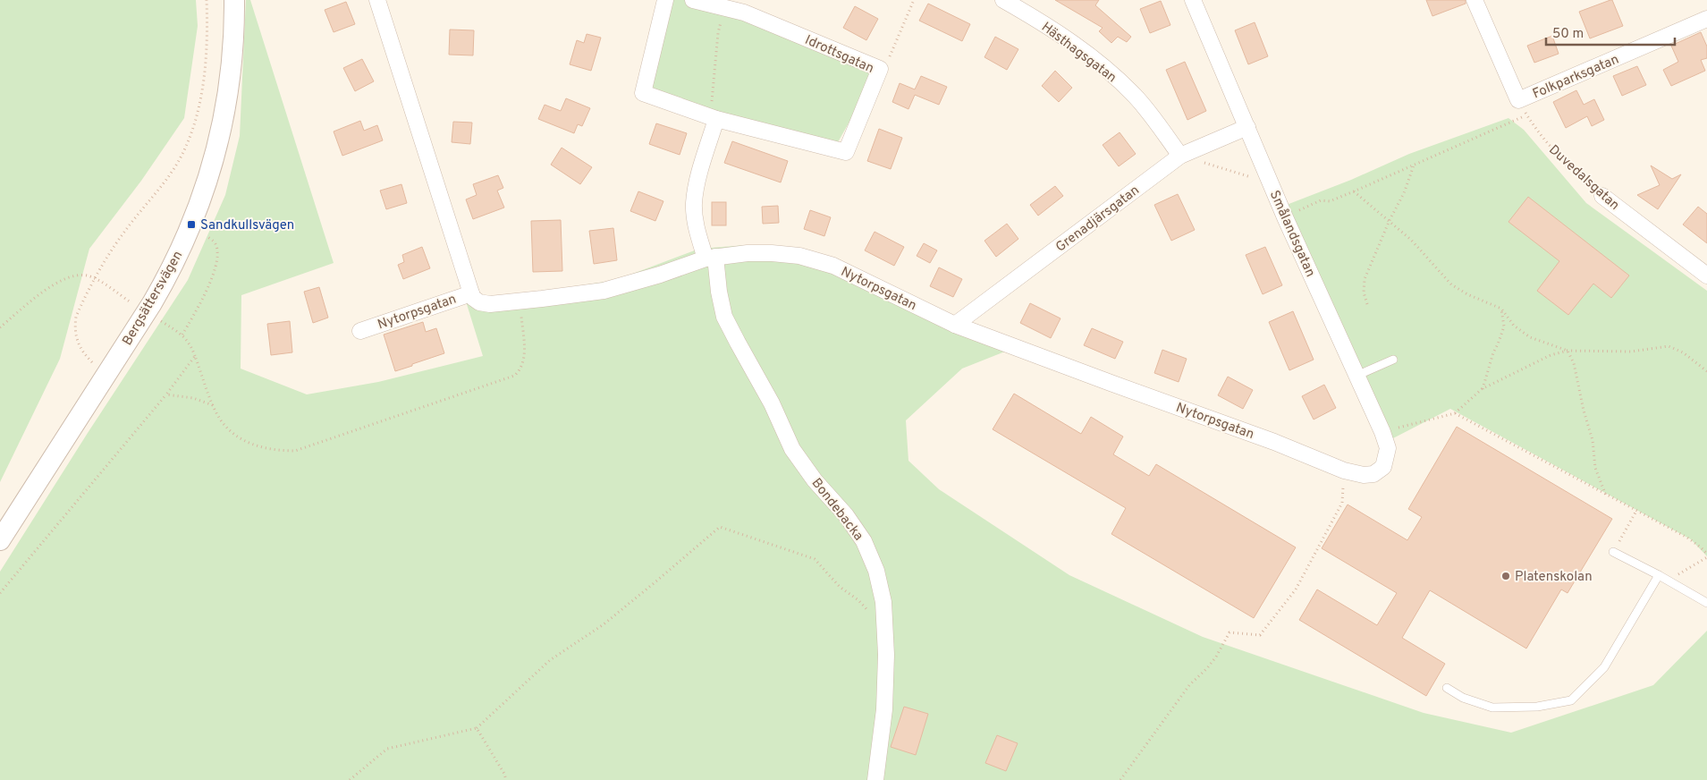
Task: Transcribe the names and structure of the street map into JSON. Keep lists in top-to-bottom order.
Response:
{
  "streets": {
    "street": [
      "Hästhagsgatan",
      "Idrottsgatan",
      "Folkparksgatan",
      "Duvedalsgatan",
      "Grenadjärsgatan",
      "Smålandsgatan",
      "Nytorpsgatan",
      "Bergsättersvägen",
      "Bondebacka"
    ]
  },
  "crossings": [
    ["Hästhagsgatan", "Grenadjärsgatan"],
    ["Folkparksgatan", "Duvedalsgatan"],
    ["Grenadjärsgatan", "Smålandsgatan"],
    ["Grenadjärsgatan", "Nytorpsgatan"],
    ["Smålandsgatan", "Nytorpsgatan"],
    ["Nytorpsgatan", "Bondebacka"]
  ],
  "places": {
    "transit": ["Sandkullsvägen"],
    "other": ["Platenskolan"]
  },
  "scale_bar": "50 m"
}
